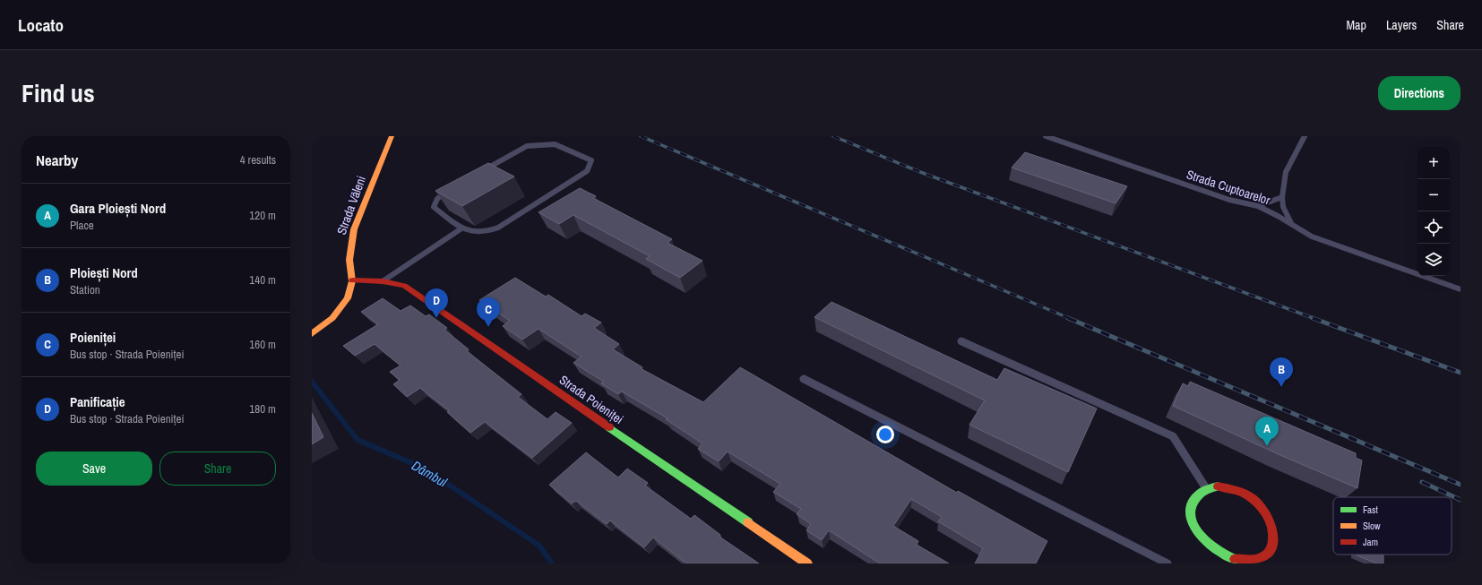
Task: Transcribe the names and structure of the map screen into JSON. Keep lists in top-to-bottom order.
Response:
{
  "streets": {
    "street": ["Strada Văleni", "Strada Poieniței"],
    "lane": ["Strada Cuptoarelor"]
  },
  "crossings": [
    ["Strada Văleni", "Strada Poieniței"]
  ],
  "water": ["Dâmbul"],
  "legend": ["Fast", "Slow", "Jam"],
  "page": {
    "header": "Locato",
    "nav": ["Map", "Layers", "Share"],
    "title": "Find us",
    "buttons": [
      "Directions",
      ["Save", "Share"]
    ],
    "heading": ["Nearby", "4 results"],
    "map_buttons": ["+", "−"],
    "list": [
      {
        "mark": "A",
        "name": "Gara Ploiești Nord",
        "note": "Place",
        "value": "120 m"
      },
      {
        "mark": "B",
        "name": "Ploiești Nord",
        "note": "Station",
        "value": "140 m"
      },
      {
        "mark": "C",
        "name": "Poieniței",
        "note": "Bus stop · Strada Poieniței",
        "value": "160 m"
      },
      {
        "mark": "D",
        "name": "Panificație",
        "note": "Bus stop · Strada Poieniței",
        "value": "180 m"
      }
    ],
    "pins": [
      "D",
      "C",
      "B",
      "A"
    ]
  }
}
